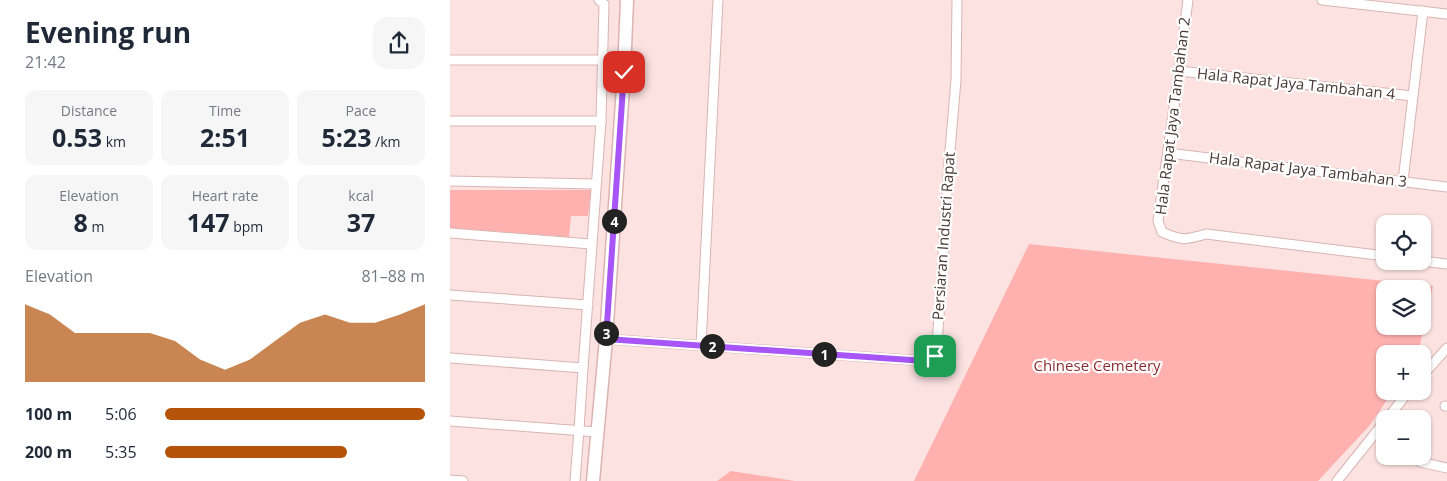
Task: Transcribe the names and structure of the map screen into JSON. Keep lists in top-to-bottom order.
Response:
{
  "streets": {
    "street": [
      "Hala Rapat Jaya Tambahan 4",
      "Hala Rapat Jaya Tambahan 2",
      "Hala Rapat Jaya Tambahan 3",
      "Persiaran Industri Rapat"
    ]
  },
  "crossings": [
    ["Hala Rapat Jaya Tambahan 4", "Hala Rapat Jaya Tambahan 2"],
    ["Hala Rapat Jaya Tambahan 2", "Hala Rapat Jaya Tambahan 3"]
  ],
  "parks": ["Chinese Cemetery"],
  "page": {
    "heading": ["Evening run", "21:42"],
    "stats": [
      ["Distance", "0.53 km"],
      ["Time", "2:51"],
      ["Pace", "5:23 /km"],
      ["Elevation", "8 m"],
      ["Heart rate", "147 bpm"],
      ["kcal", "37"]
    ],
    "pins": [
      "4",
      "3",
      "2",
      "1"
    ],
    "map_buttons": ["+", "−"],
    "chart": ["Elevation", "81–88 m"],
    "list": [
      {
        "name": "100 m",
        "note": "5:06"
      },
      {
        "name": "200 m",
        "note": "5:35"
      }
    ]
  }
}
